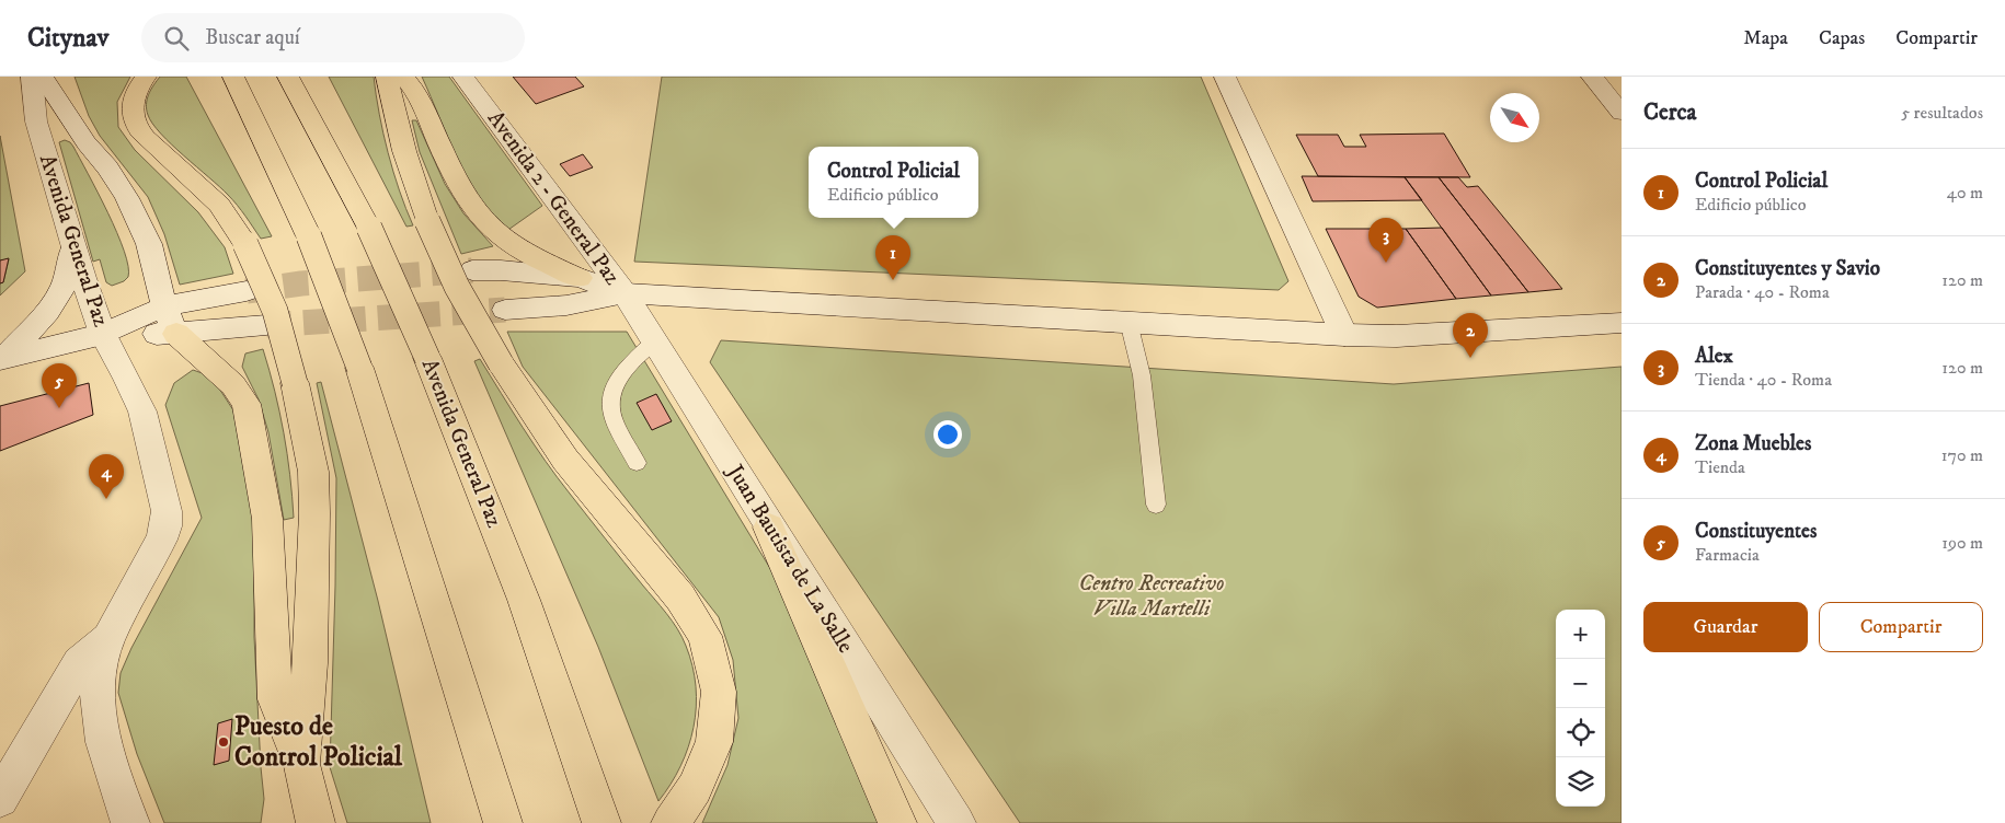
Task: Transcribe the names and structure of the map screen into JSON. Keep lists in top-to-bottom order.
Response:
{
  "streets": {
    "highway": ["Avenida General Paz"],
    "street": ["Avenida 2 - General Paz", "Juan Bautista de La Salle"]
  },
  "crossings": [
    ["Avenida 2 - General Paz", "Juan Bautista de La Salle"]
  ],
  "parks": ["Centro Recreativo Villa Martelli"],
  "places": ["Puesto de Control Policial"],
  "north": "bottom right",
  "page": {
    "header": "Citynav",
    "search": "Buscar aquí",
    "nav": ["Mapa", "Capas", "Compartir"],
    "heading": ["Cerca", "5 resultados"],
    "popup": ["Control Policial", "Edificio público"],
    "list": [
      {
        "mark": "1",
        "name": "Control Policial",
        "note": "Edificio público",
        "value": "40 m"
      },
      {
        "mark": "2",
        "name": "Constituyentes y Savio",
        "note": "Parada · 40 - Roma",
        "value": "120 m"
      },
      {
        "mark": "3",
        "name": "Alex",
        "note": "Tienda · 40 - Roma",
        "value": "120 m"
      },
      {
        "mark": "4",
        "name": "Zona Muebles",
        "note": "Tienda",
        "value": "170 m"
      },
      {
        "mark": "5",
        "name": "Constituyentes",
        "note": "Farmacia",
        "value": "190 m"
      }
    ],
    "pins": [
      "3",
      "1",
      "2",
      "5",
      "4"
    ],
    "buttons": ["Guardar", "Compartir"],
    "map_buttons": ["+", "−"]
  }
}
